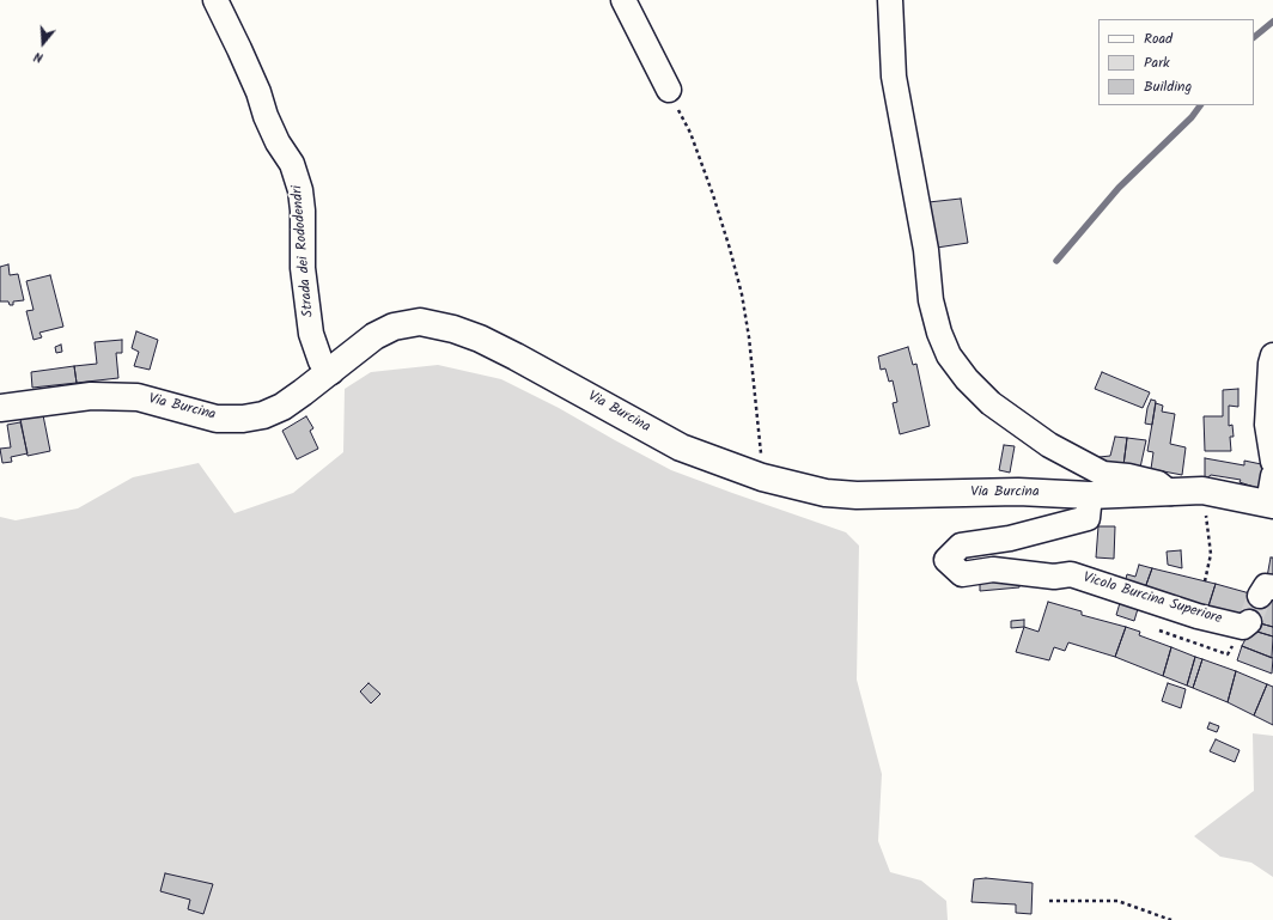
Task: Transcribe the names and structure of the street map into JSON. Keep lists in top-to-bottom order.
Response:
{
  "streets": {
    "street": ["Strada dei Rododendri", "Via Burcina", "Vicolo Burcina Superiore"]
  },
  "crossings": [
    ["Strada dei Rododendri", "Via Burcina"],
    ["Via Burcina", "Vicolo Burcina Superiore"]
  ],
  "legend": ["Road", "Park", "Building"],
  "north": "bottom"
}
